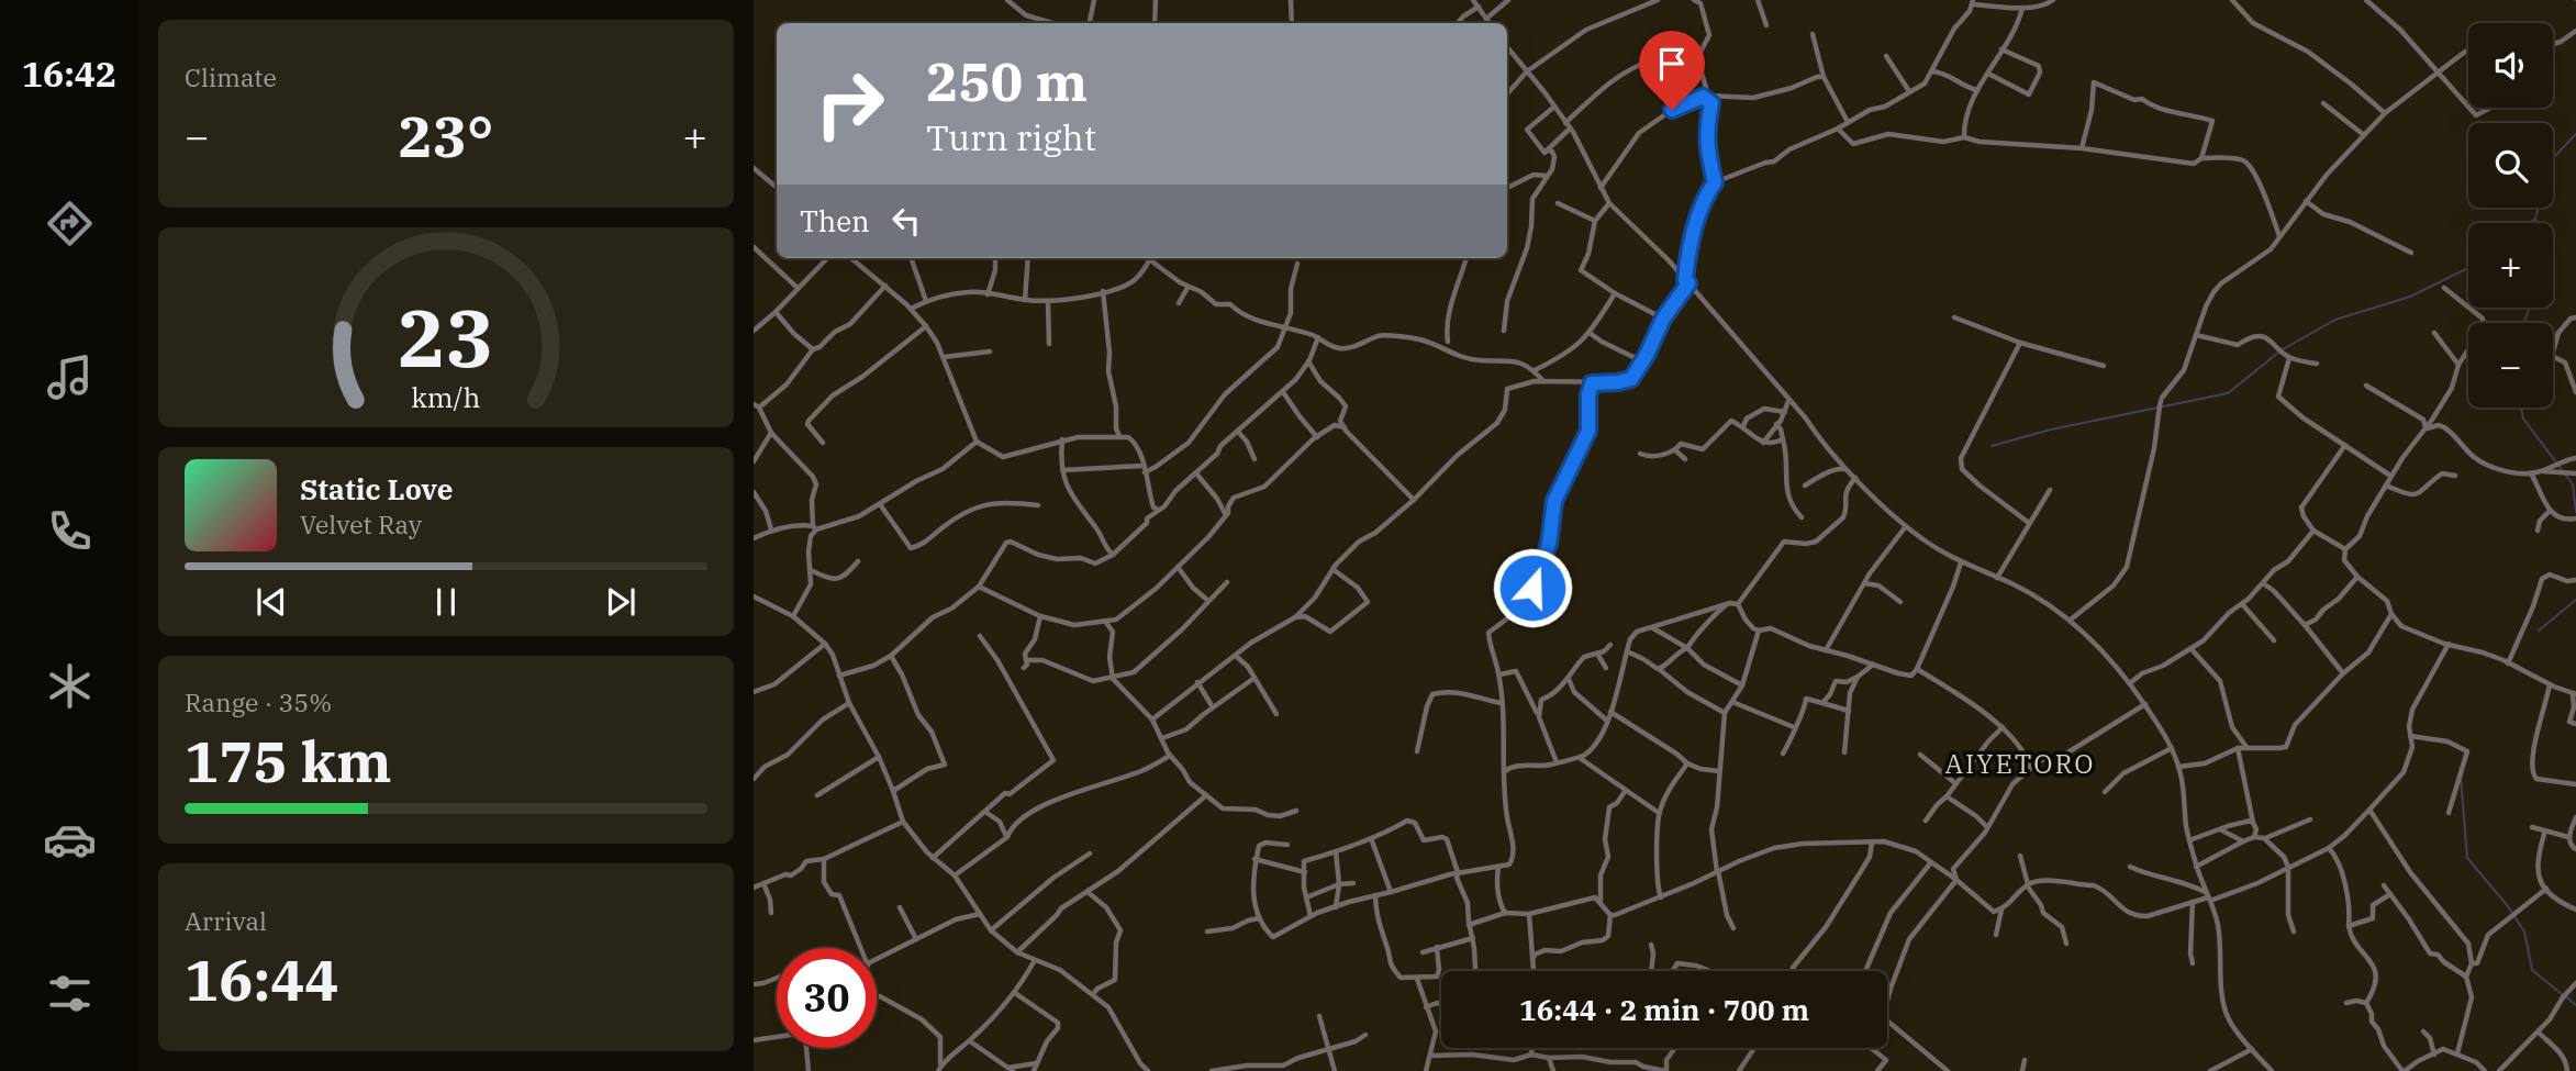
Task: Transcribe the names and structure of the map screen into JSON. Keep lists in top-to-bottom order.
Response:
{
  "districts": ["AIYETORO"],
  "page": {
    "tabs": "16:42",
    "tile": [
      "Climate",
      ["Range · 35%", "175 km"],
      ["Arrival", "16:44"]
    ],
    "map_buttons": ["+", "−"],
    "turn": ["250 m", "Turn right"],
    "heat": ["−", "23°", "+"],
    "then": "Then",
    "song": ["Static Love", "Velvet Ray"],
    "limit": "30",
    "trip": "16:44 · 2 min · 700 m",
    "gauge": ["23", "km/h"]
  }
}
